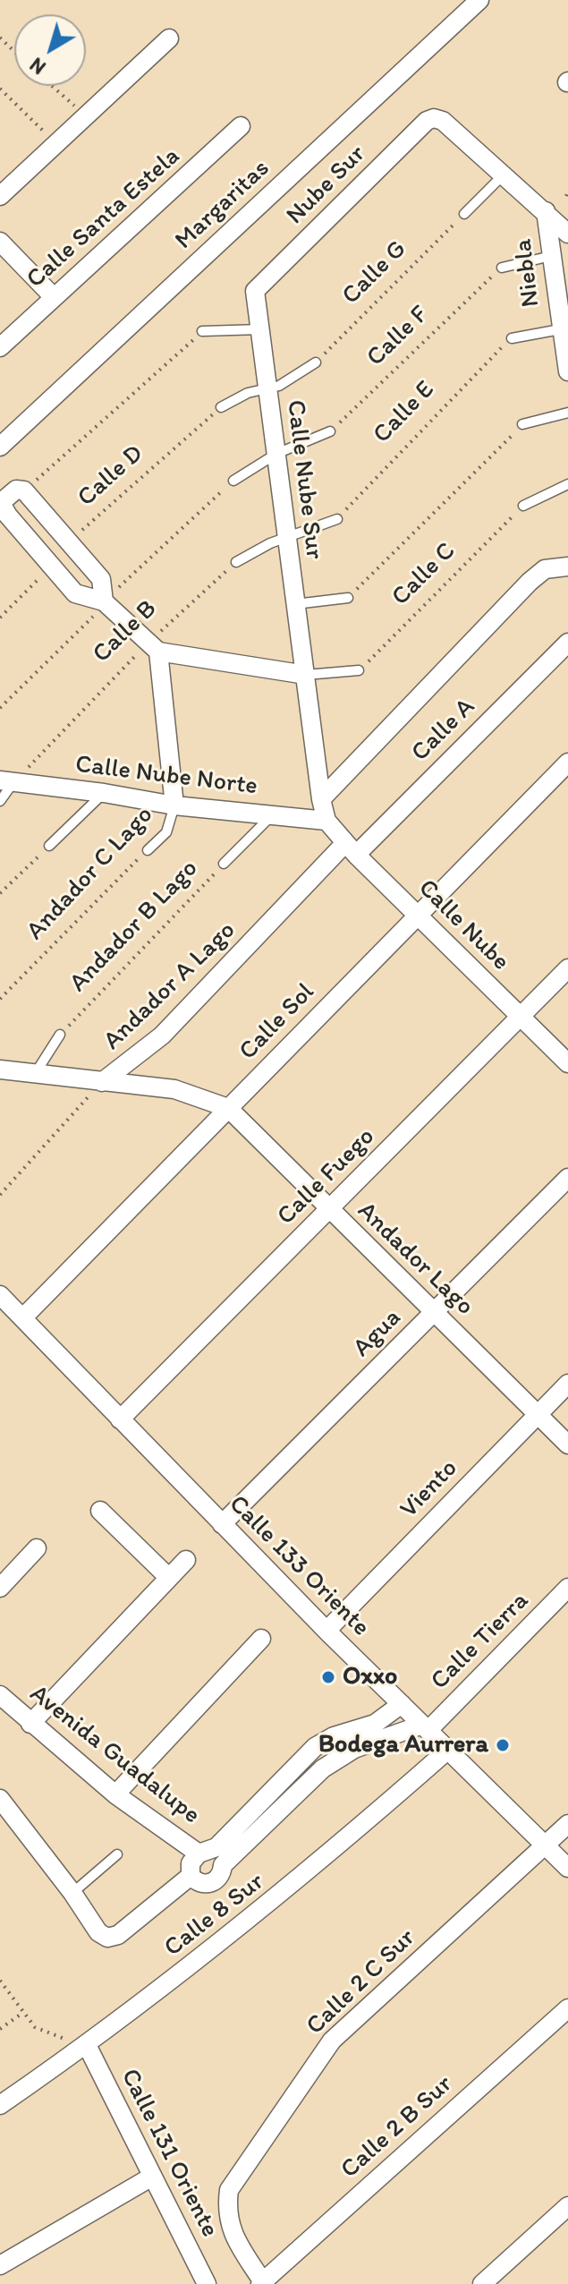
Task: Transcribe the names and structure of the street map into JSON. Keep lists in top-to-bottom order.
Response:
{
  "streets": {
    "street": [
      "Nube Sur",
      "Margaritas",
      "Calle Santa Estela",
      "Niebla",
      "Calle Nube Sur",
      "Calle A",
      "Calle Nube Norte",
      "Calle Nube",
      "Andador A Lago",
      "Calle Sol",
      "Calle Fuego",
      "Andador Lago",
      "Agua",
      "Viento",
      "Calle 133 Oriente",
      "Calle Tierra",
      "Avenida Guadalupe",
      "Calle 8 Sur",
      "Calle 2 C Sur",
      "Calle 2 B Sur",
      "Calle 131 Oriente"
    ],
    "lane": ["Andador C Lago", "Andador B Lago"],
    "path": [
      "Calle G",
      "Calle F",
      "Calle E",
      "Calle D",
      "Calle C",
      "Calle B"
    ]
  },
  "crossings": [
    ["Nube Sur", "Calle Nube Sur"],
    ["Calle Nube Sur", "Calle Nube Norte"],
    ["Calle Nube Sur", "Calle Nube"],
    ["Calle B", "Calle Nube Norte"],
    ["Calle A", "Calle Nube"],
    ["Calle A", "Andador A Lago"],
    ["Calle Nube Norte", "Andador C Lago"],
    ["Calle Nube Norte", "Calle Nube"],
    ["Calle Nube Norte", "Andador B Lago"],
    ["Calle Nube", "Andador A Lago"],
    ["Calle Nube", "Calle Sol"],
    ["Calle Nube", "Calle Fuego"],
    ["Calle Sol", "Andador Lago"],
    ["Calle Sol", "Calle 133 Oriente"],
    ["Calle Fuego", "Andador Lago"],
    ["Calle Fuego", "Calle 133 Oriente"],
    ["Andador Lago", "Agua"],
    ["Andador Lago", "Viento"],
    ["Agua", "Calle 133 Oriente"],
    ["Viento", "Calle 133 Oriente"],
    ["Calle 133 Oriente", "Calle Tierra"],
    ["Calle 133 Oriente", "Calle 8 Sur"],
    ["Calle 133 Oriente", "Calle 2 C Sur"],
    ["Calle 8 Sur", "Calle 131 Oriente"],
    ["Calle 2 C Sur", "Calle 2 B Sur"]
  ],
  "places": ["Oxxo", "Bodega Aurrera"],
  "north": "bottom left"
}
